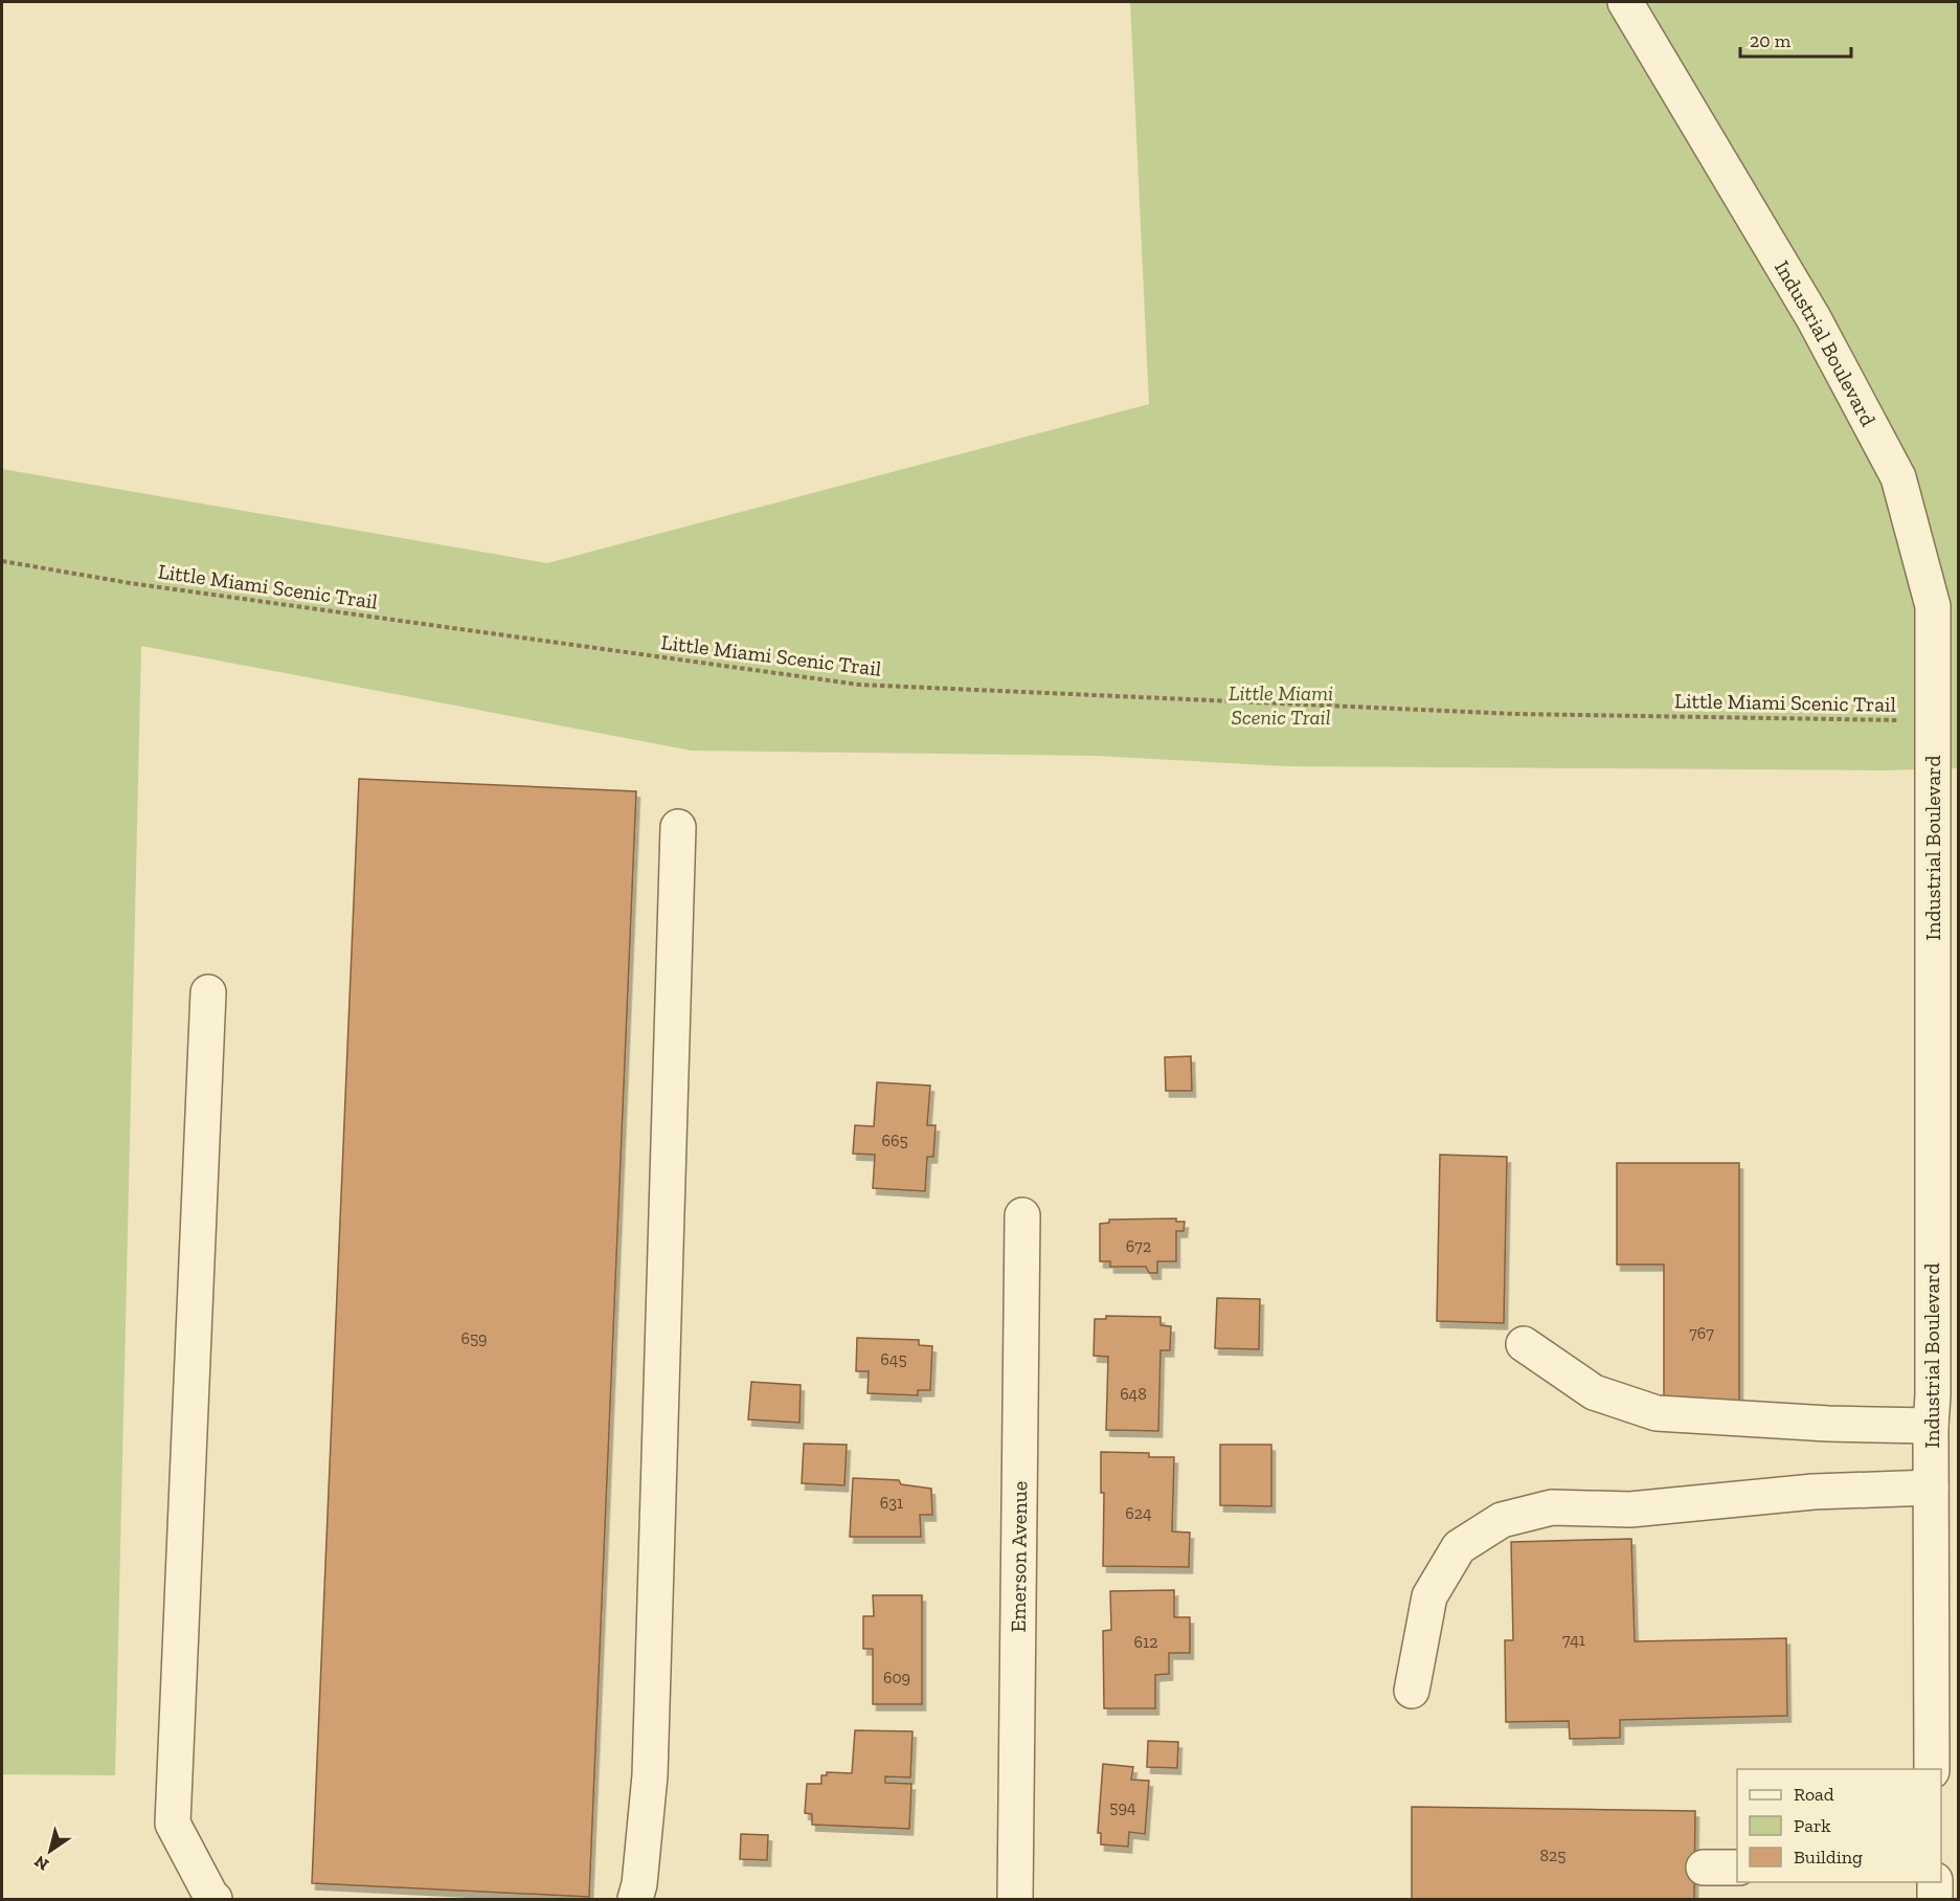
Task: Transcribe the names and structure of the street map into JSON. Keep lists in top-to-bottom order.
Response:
{
  "streets": {
    "street": ["Industrial Boulevard", "Emerson Avenue"],
    "path": ["Little Miami Scenic Trail"]
  },
  "crossings": [
    ["Industrial Boulevard", "Little Miami Scenic Trail"]
  ],
  "parks": ["Little Miami Scenic Trail"],
  "house_numbers": [
    "665",
    "672",
    "767",
    "659",
    "645",
    "648",
    "631",
    "624",
    "741",
    "612",
    "609",
    "594",
    "825"
  ],
  "legend": ["Road", "Park", "Building"],
  "scale_bar": "20 m",
  "north": "bottom left"
}
